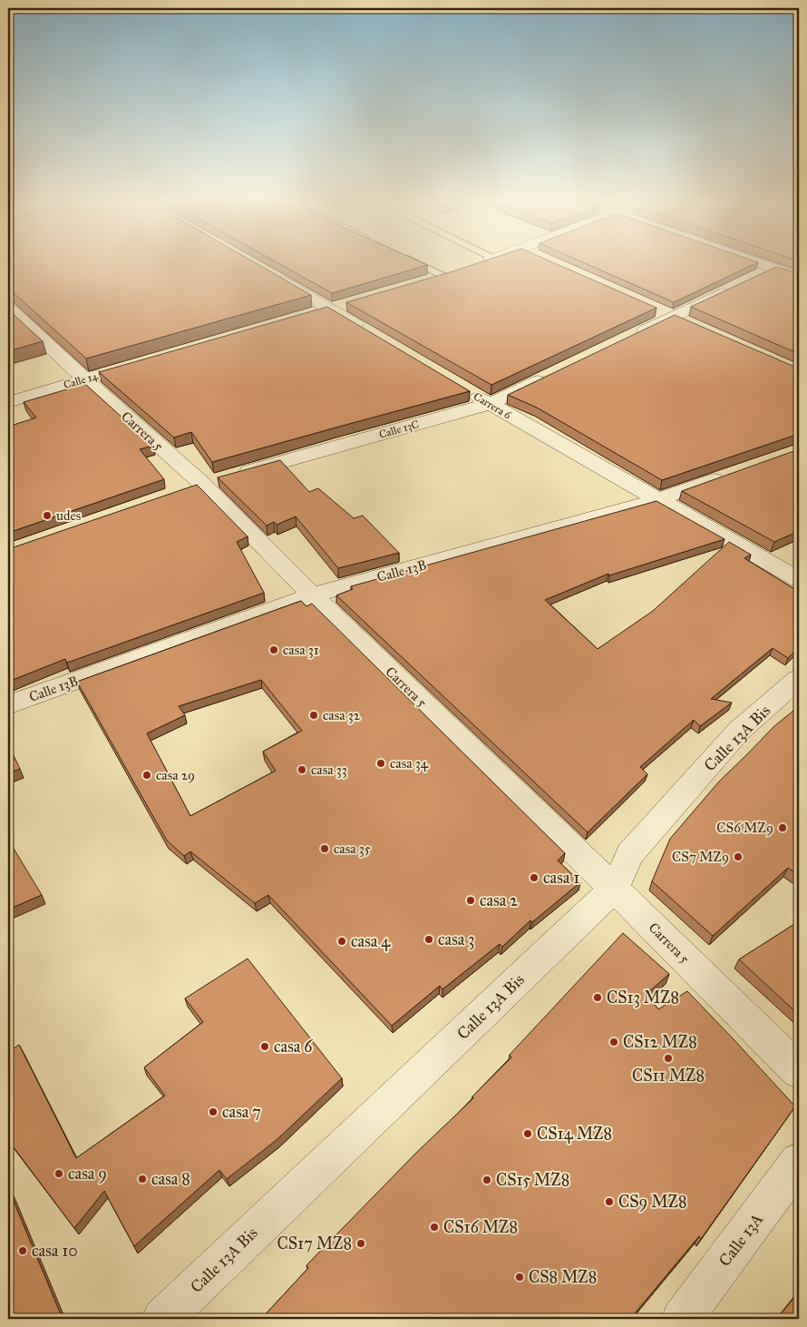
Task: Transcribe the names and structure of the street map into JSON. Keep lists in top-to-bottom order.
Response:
{
  "streets": {
    "street": [
      "Calle 14",
      "Carrera 6",
      "Calle 13C",
      "Carrera 5",
      "Calle 13B",
      "Calle 13A Bis",
      "Calle 13A"
    ]
  },
  "crossings": [
    ["Calle 14", "Carrera 5"],
    ["Carrera 6", "Calle 13C"],
    ["Carrera 6", "Calle 13B"],
    ["Calle 13C", "Carrera 5"],
    ["Carrera 5", "Calle 13B"],
    ["Carrera 5", "Calle 13A Bis"]
  ],
  "places": [
    "udes",
    "casa 31",
    "casa 32",
    "casa 34",
    "casa 33",
    "casa 29",
    "CS6 MZ9",
    "casa 35",
    "CS7 MZ9",
    "casa 1",
    "casa 2",
    "casa 3",
    "casa 4",
    "CS13 MZ8",
    "CS12 MZ8",
    "casa 6",
    "CS11 MZ8",
    "casa 7",
    "CS14 MZ8",
    "casa 9",
    "casa 8",
    "CS15 MZ8",
    "CS9 MZ8",
    "CS16 MZ8",
    "CS17 MZ8",
    "casa 10",
    "CS8 MZ8"
  ]
}
